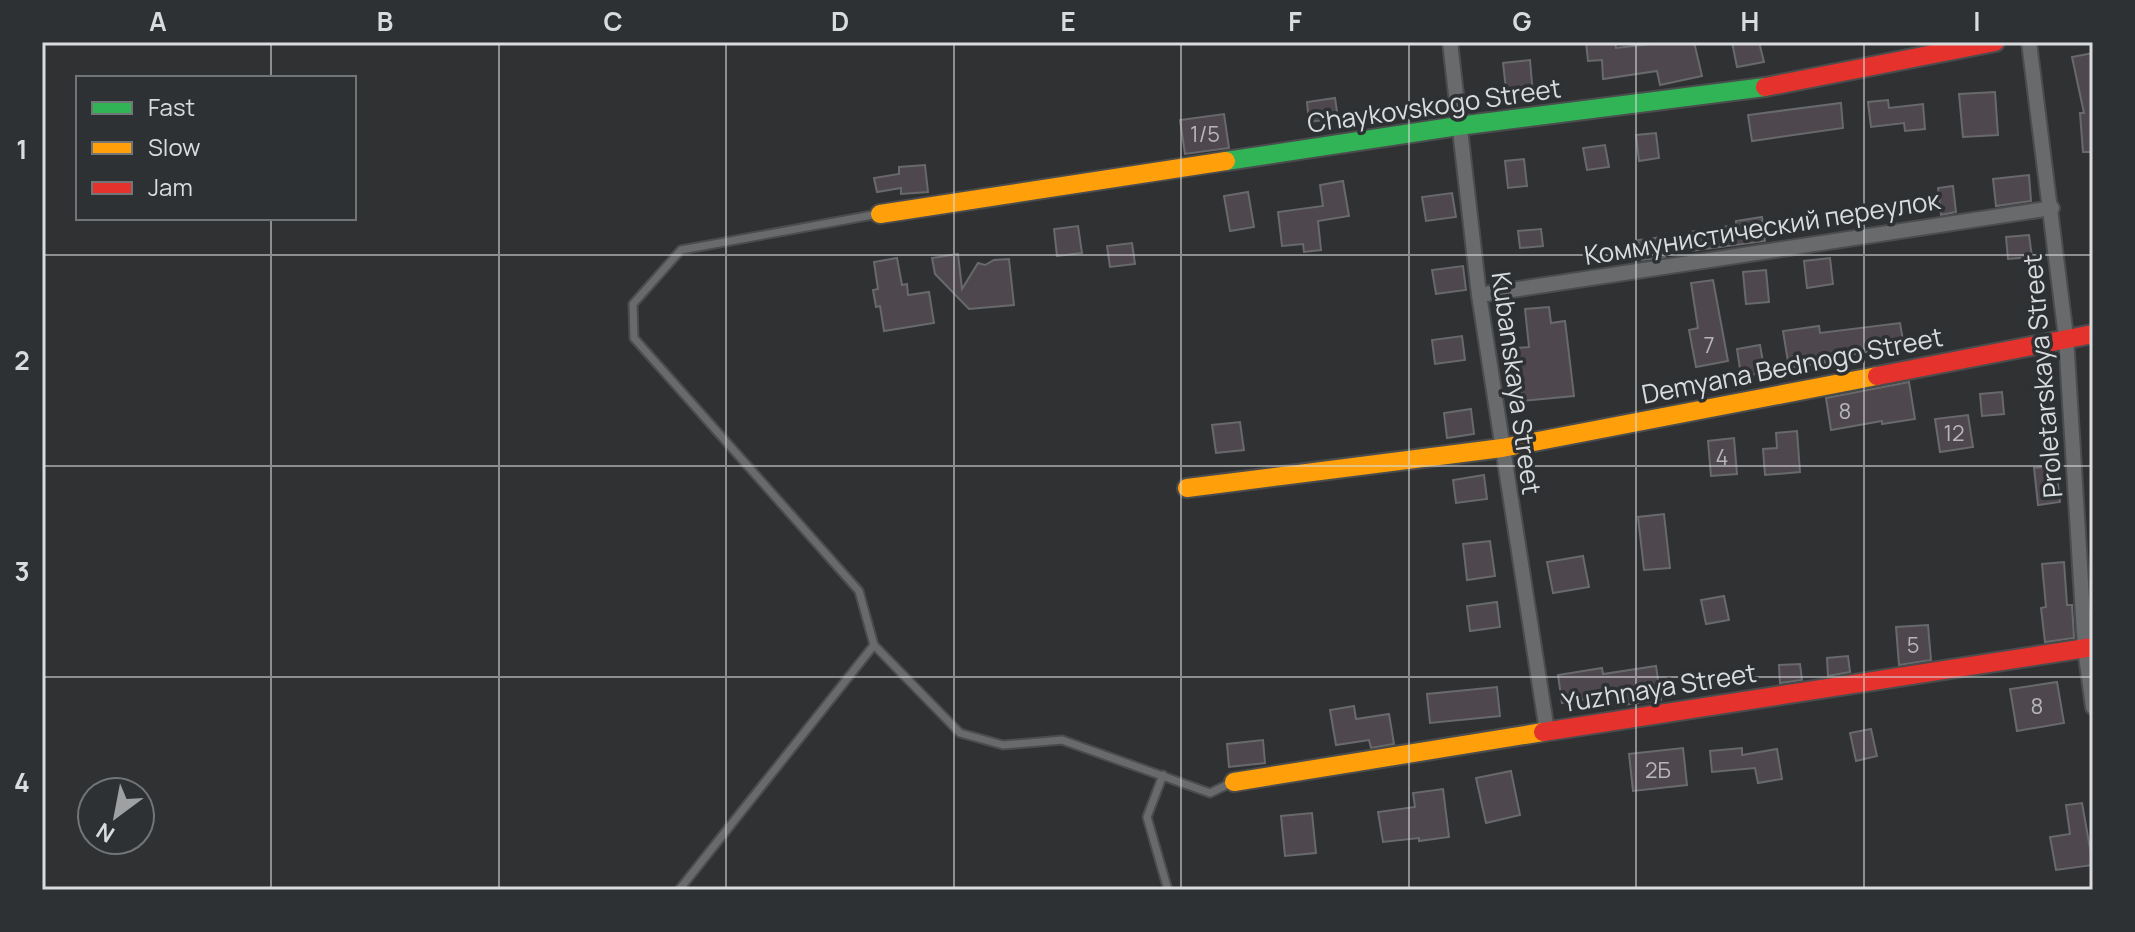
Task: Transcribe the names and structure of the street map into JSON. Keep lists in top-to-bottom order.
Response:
{
  "streets": {
    "street": [
      "Chaykovskogo Street",
      "Коммунистический переулок",
      "Demyana Bednogo Street",
      "Proletarskaya Street",
      "Kubanskaya Street",
      "Yuzhnaya Street"
    ]
  },
  "crossings": [
    ["Chaykovskogo Street", "Kubanskaya Street"],
    ["Коммунистический переулок", "Proletarskaya Street"],
    ["Коммунистический переулок", "Kubanskaya Street"],
    ["Demyana Bednogo Street", "Proletarskaya Street"],
    ["Demyana Bednogo Street", "Kubanskaya Street"],
    ["Proletarskaya Street", "Yuzhnaya Street"],
    ["Kubanskaya Street", "Yuzhnaya Street"]
  ],
  "house_numbers": [
    "1/5",
    "7",
    "8",
    "12",
    "4",
    "5",
    "8",
    "2Б"
  ],
  "legend": ["Fast", "Slow", "Jam"],
  "north": "bottom left",
  "grid": {
    "columns": [
      "A",
      "B",
      "C",
      "D",
      "E",
      "F",
      "G",
      "H",
      "I"
    ],
    "rows": [
      "1",
      "2",
      "3",
      "4"
    ]
  }
}
